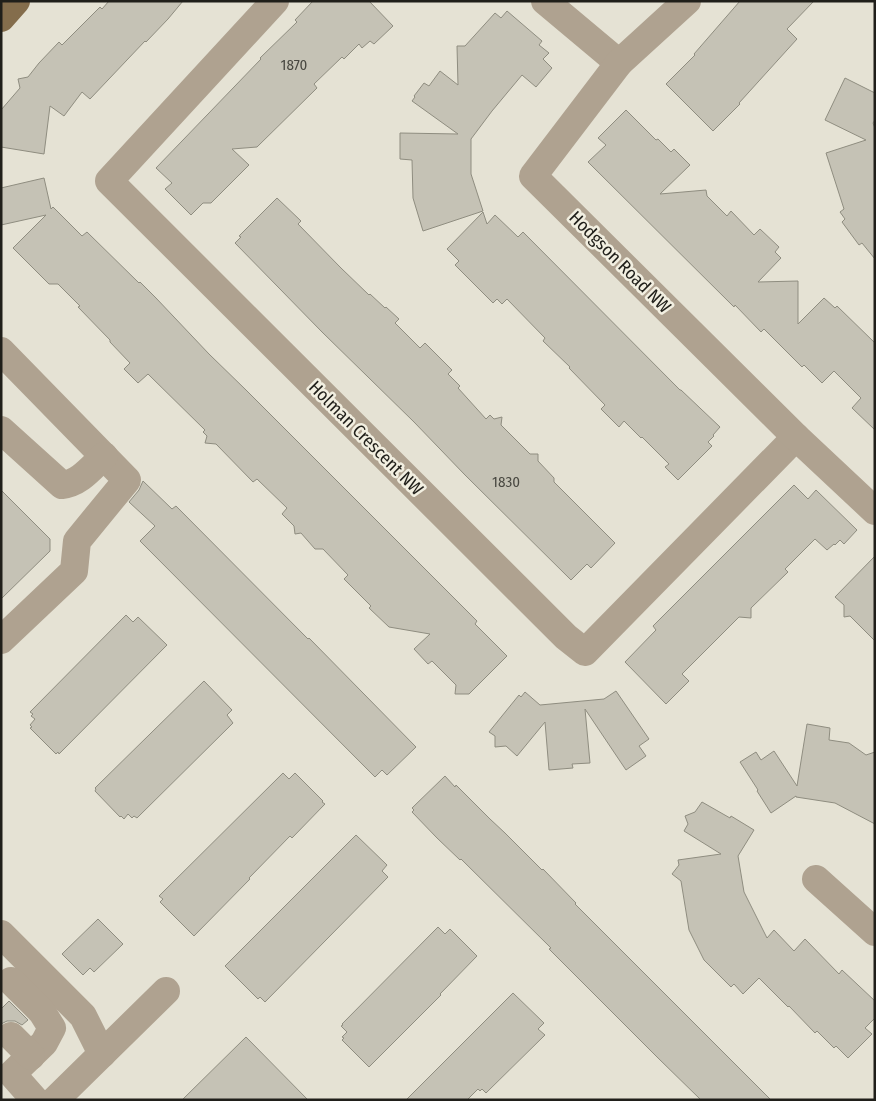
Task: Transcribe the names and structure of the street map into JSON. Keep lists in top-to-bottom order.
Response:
{
  "streets": {
    "street": ["Hodgson Road NW", "Holman Crescent NW"]
  },
  "crossings": [
    ["Hodgson Road NW", "Holman Crescent NW"]
  ],
  "house_numbers": ["1870", "1830"]
}
